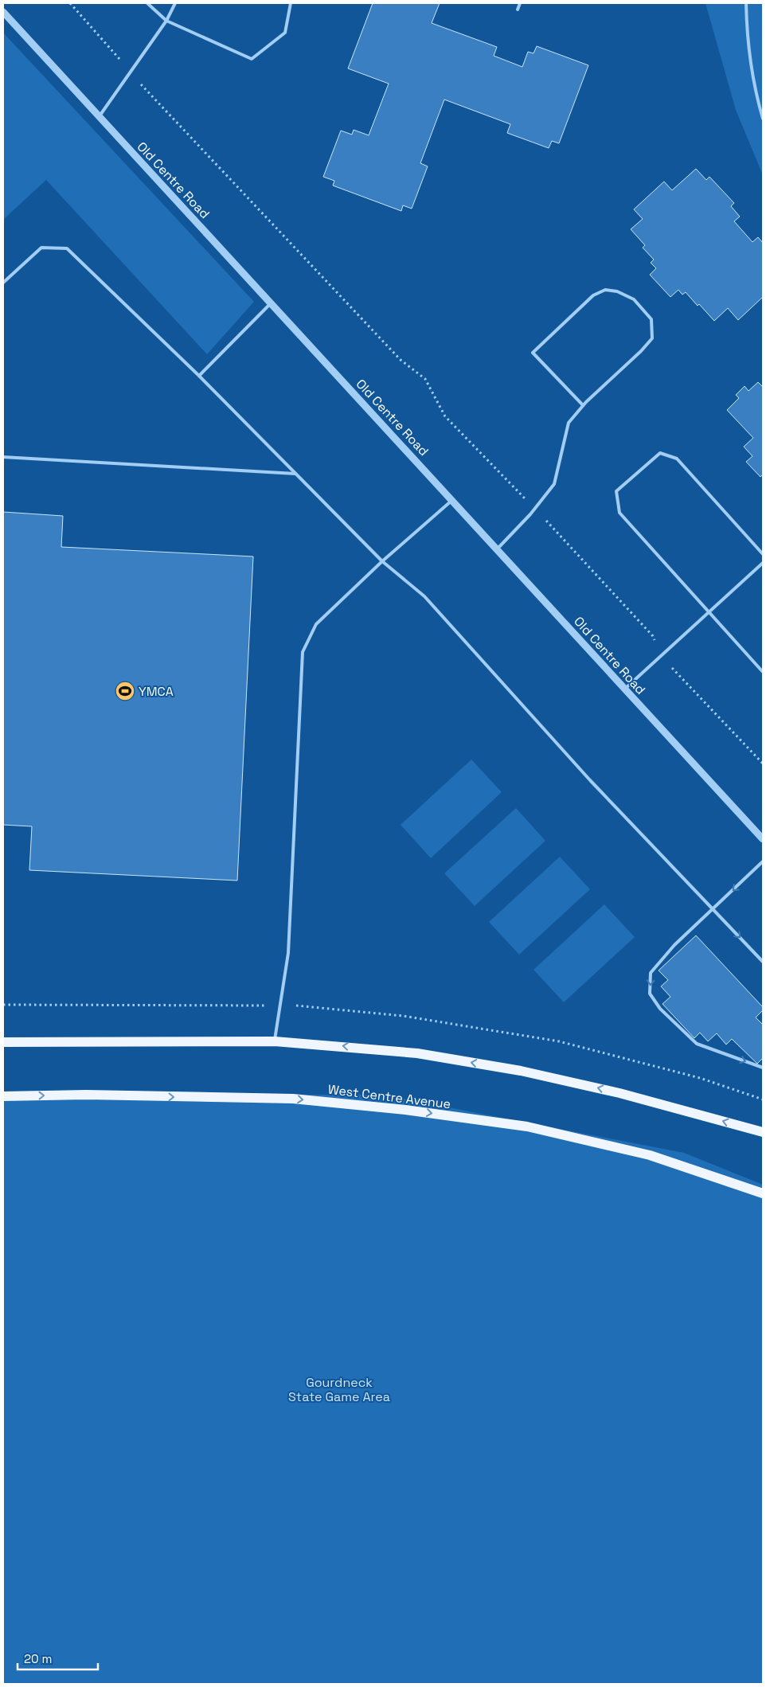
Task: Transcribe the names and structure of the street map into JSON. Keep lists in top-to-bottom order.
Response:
{
  "streets": {
    "main road": ["West Centre Avenue"],
    "street": ["Old Centre Road"]
  },
  "parks": ["Gourdneck State Game Area"],
  "places": {
    "sports": ["YMCA"]
  },
  "scale_bar": "20 m"
}
